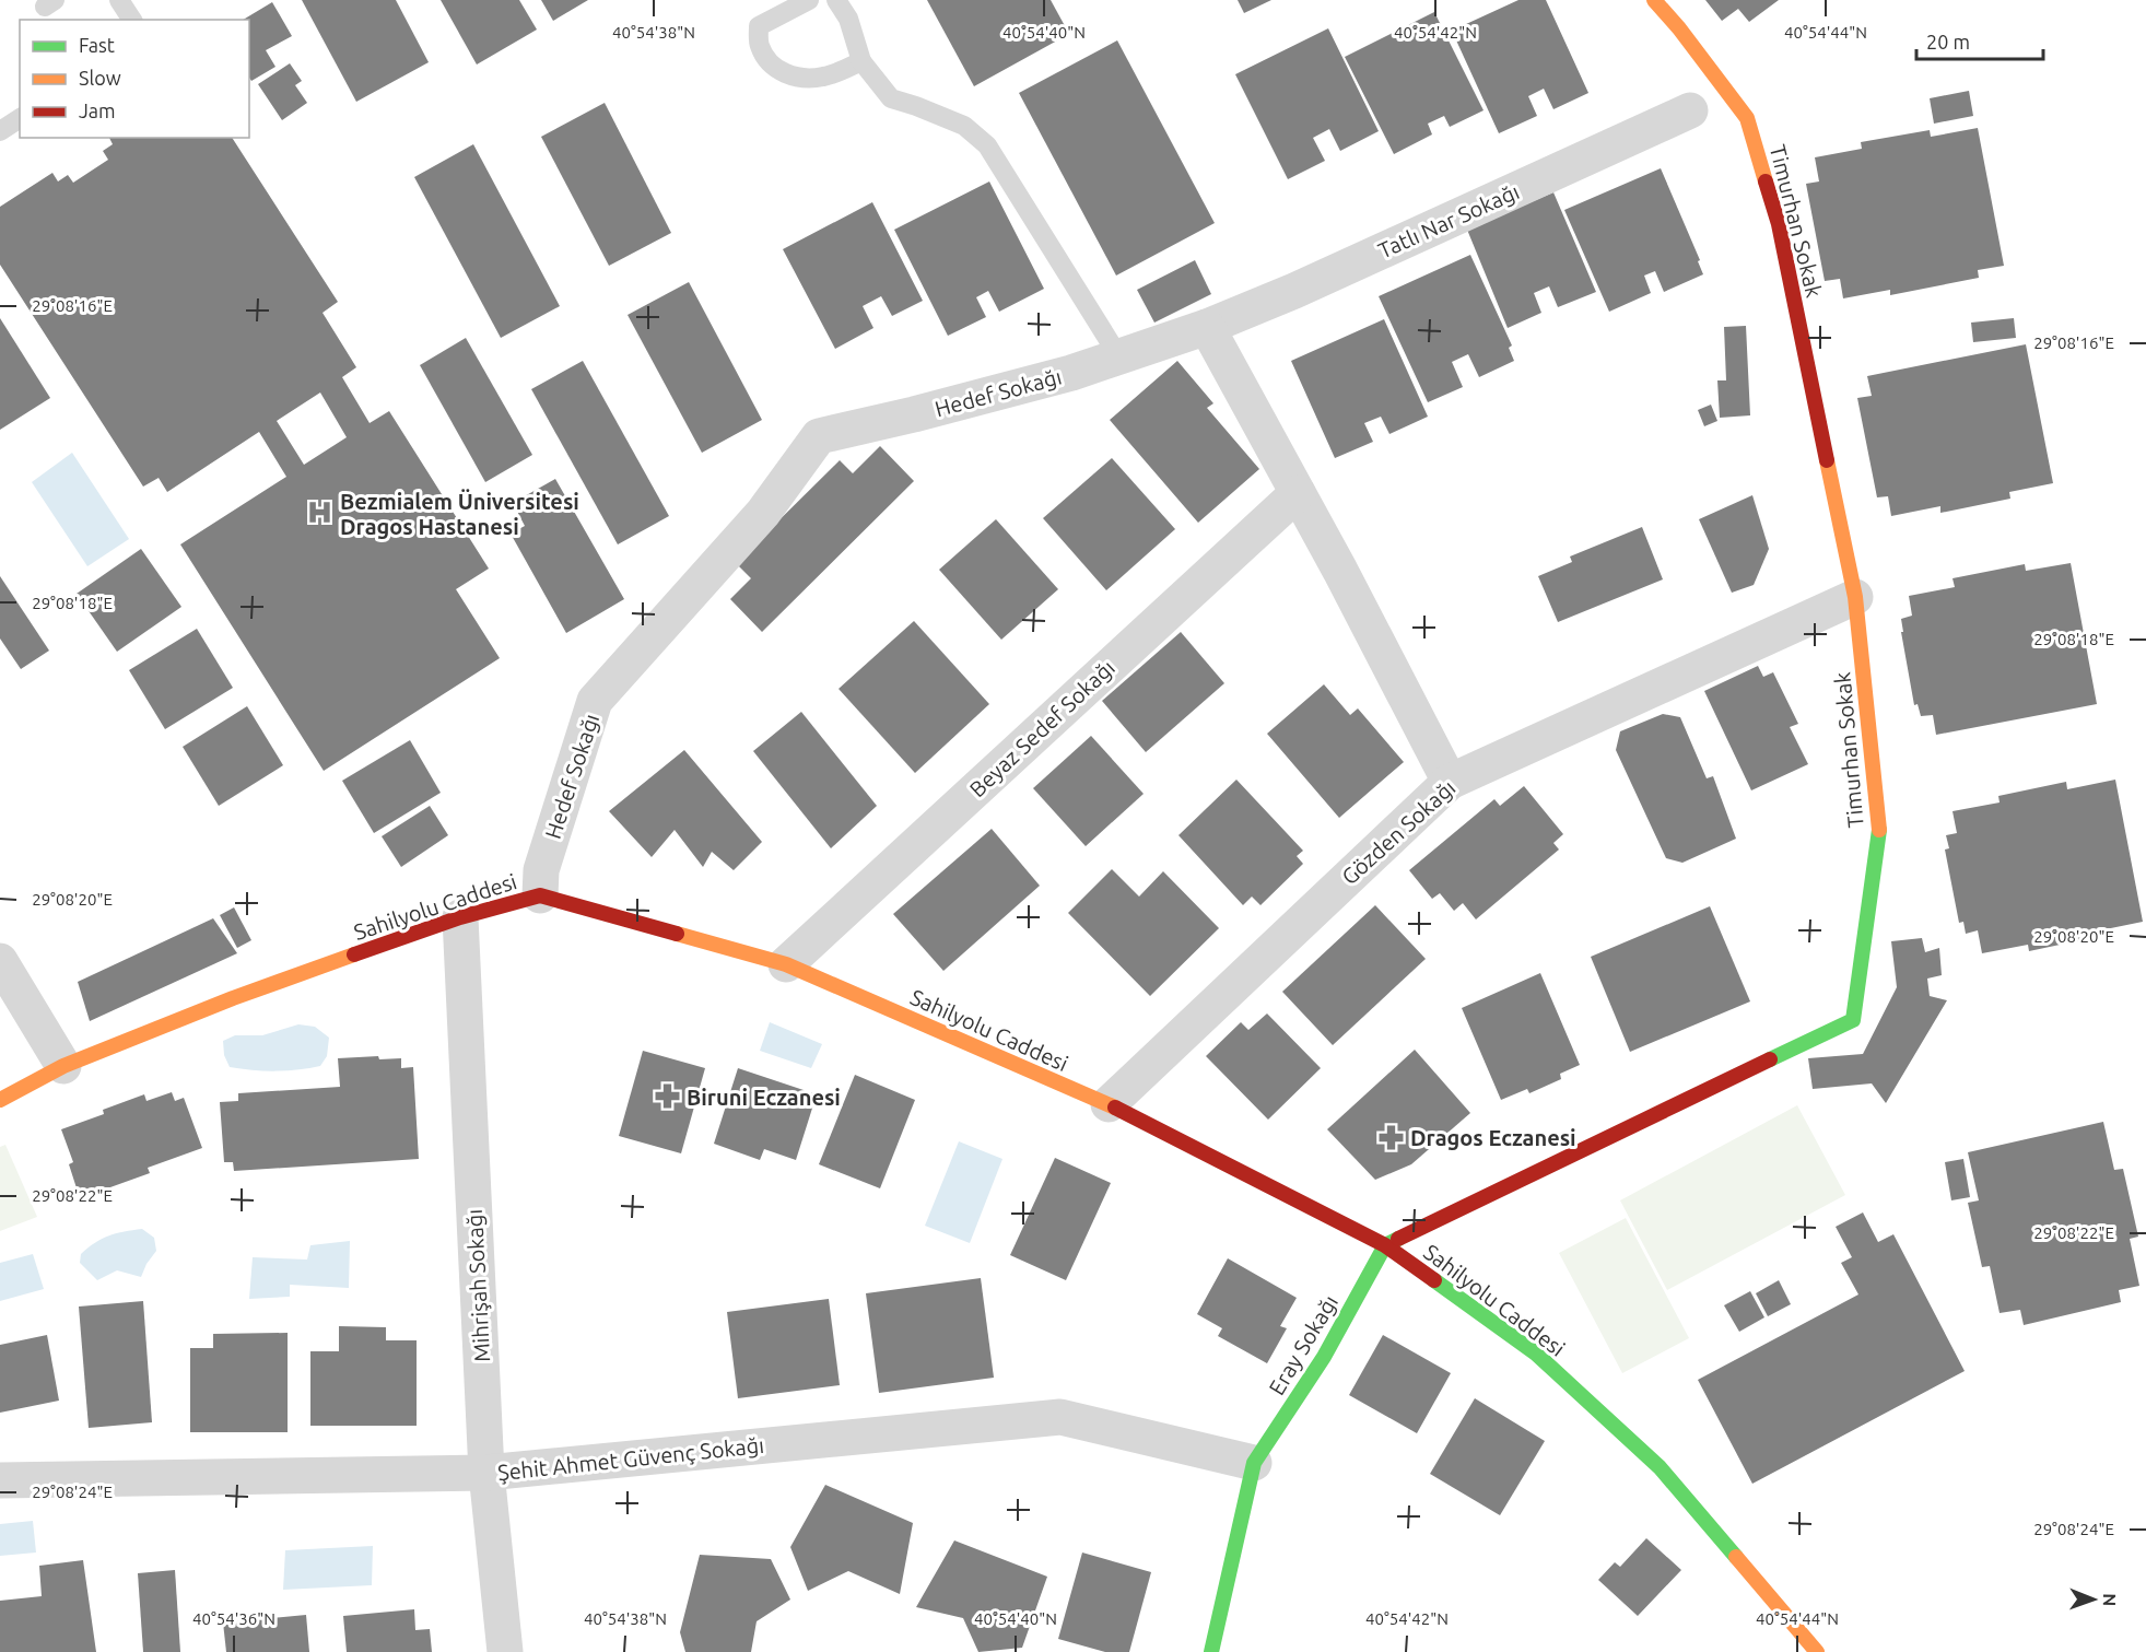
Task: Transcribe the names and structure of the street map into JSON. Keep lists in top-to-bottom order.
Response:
{
  "streets": {
    "street": [
      "Tatlı Nar Sokağı",
      "Timurhan Sokak",
      "Hedef Sokağı",
      "Beyaz Sedef Sokağı",
      "Gözden Sokağı",
      "Sahilyolu Caddesi",
      "Mihrişah Sokağı",
      "Eray Sokağı",
      "Şehit Ahmet Güvenç Sokağı"
    ]
  },
  "crossings": [
    ["Tatlı Nar Sokağı", "Hedef Sokağı"],
    ["Timurhan Sokak", "Gözden Sokağı"],
    ["Timurhan Sokak", "Sahilyolu Caddesi"],
    ["Timurhan Sokak", "Eray Sokağı"],
    ["Hedef Sokağı", "Sahilyolu Caddesi"],
    ["Beyaz Sedef Sokağı", "Sahilyolu Caddesi"],
    ["Gözden Sokağı", "Sahilyolu Caddesi"],
    ["Sahilyolu Caddesi", "Mihrişah Sokağı"],
    ["Sahilyolu Caddesi", "Eray Sokağı"],
    ["Mihrişah Sokağı", "Şehit Ahmet Güvenç Sokağı"],
    ["Eray Sokağı", "Şehit Ahmet Güvenç Sokağı"]
  ],
  "places": {
    "hospital": ["Bezmialem Üniversitesi Dragos Hastanesi"],
    "pharmacy": ["Biruni Eczanesi", "Dragos Eczanesi"]
  },
  "legend": ["Fast", "Slow", "Jam"],
  "scale_bar": "20 m",
  "north": "right",
  "coordinates": [
    "40°54'38\"N",
    "40°54'40\"N",
    "40°54'42\"N",
    "40°54'44\"N",
    "29°08'16\"E",
    "29°08'18\"E",
    "29°08'20\"E",
    "29°08'22\"E",
    "29°08'24\"E",
    "40°54'36\"N"
  ]
}
